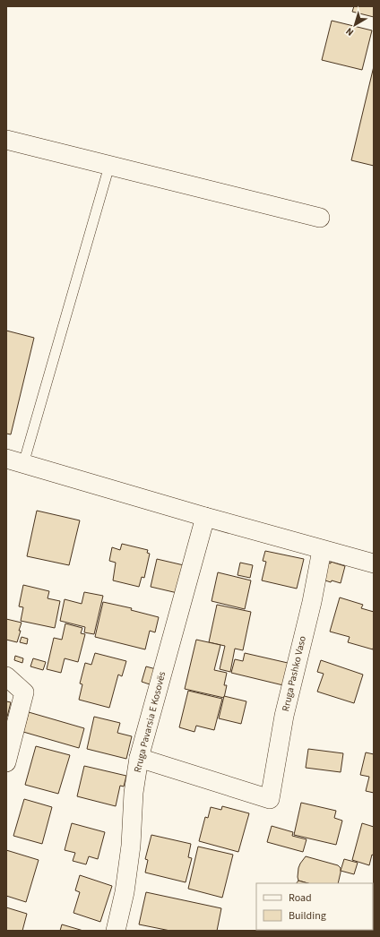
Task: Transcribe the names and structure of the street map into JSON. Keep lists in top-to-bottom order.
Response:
{
  "streets": {
    "street": ["Rruga Pashko Vaso", "Rruga Pavarsia E Kosovës"]
  },
  "crossings": [
    ["Rruga Pashko Vaso", "Rruga Pavarsia E Kosovës"]
  ],
  "legend": ["Road", "Building"],
  "north": "bottom left"
}
